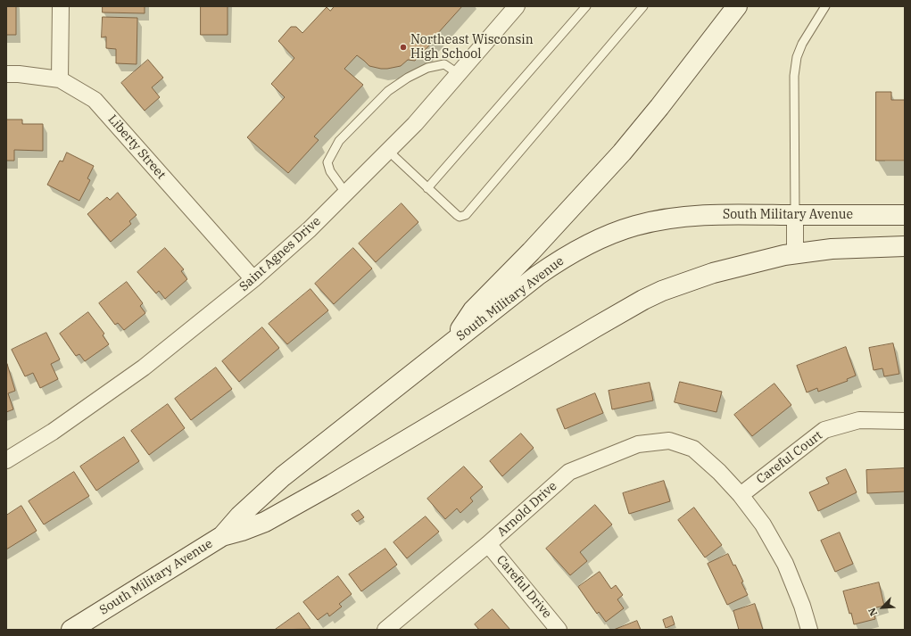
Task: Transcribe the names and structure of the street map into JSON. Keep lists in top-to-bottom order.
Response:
{
  "streets": {
    "main road": ["South Military Avenue"],
    "street": [
      "Liberty Street",
      "Saint Agnes Drive",
      "Careful Court",
      "Arnold Drive",
      "Careful Drive"
    ]
  },
  "crossings": [
    ["Liberty Street", "Saint Agnes Drive"],
    ["Careful Court", "Arnold Drive"],
    ["Arnold Drive", "Careful Drive"]
  ],
  "places": ["Northeast Wisconsin High School"],
  "north": "bottom left"
}
